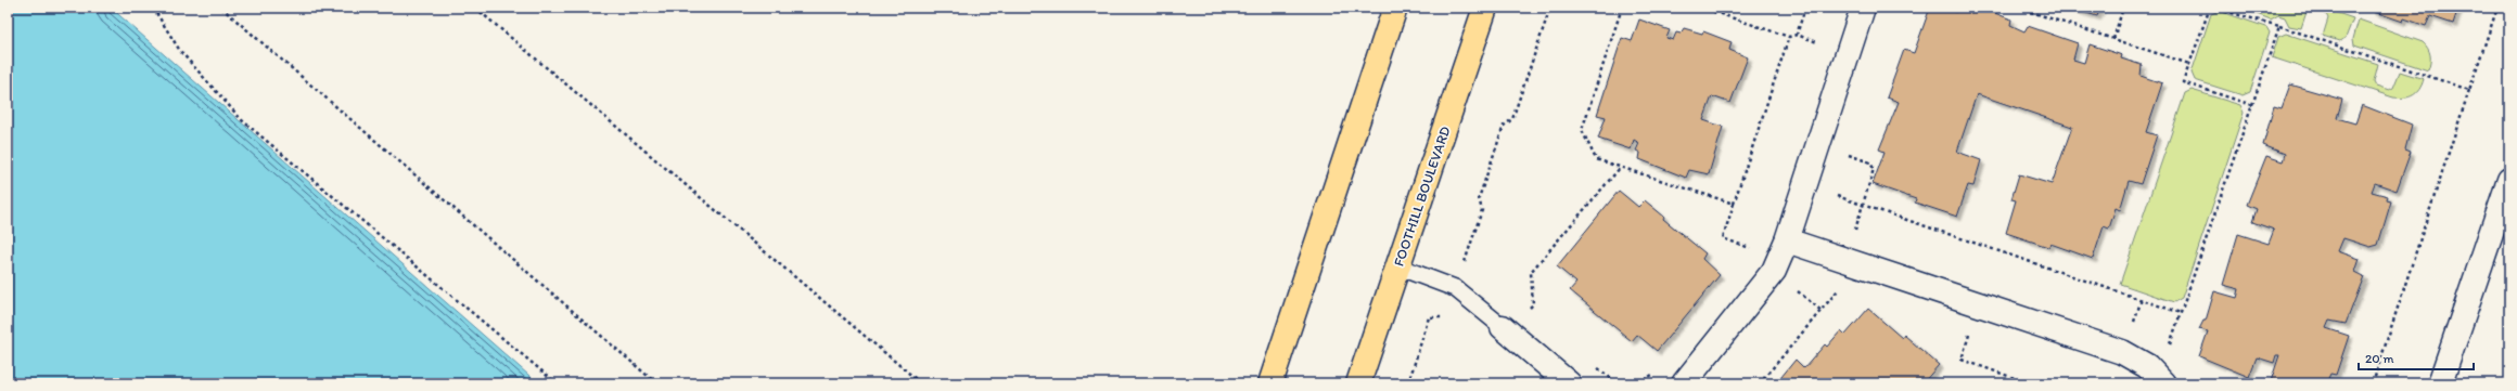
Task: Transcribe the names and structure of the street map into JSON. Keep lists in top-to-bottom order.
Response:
{
  "streets": {
    "main road": ["FOOTHILL BOULEVARD"]
  },
  "scale_bar": "20 m"
}
